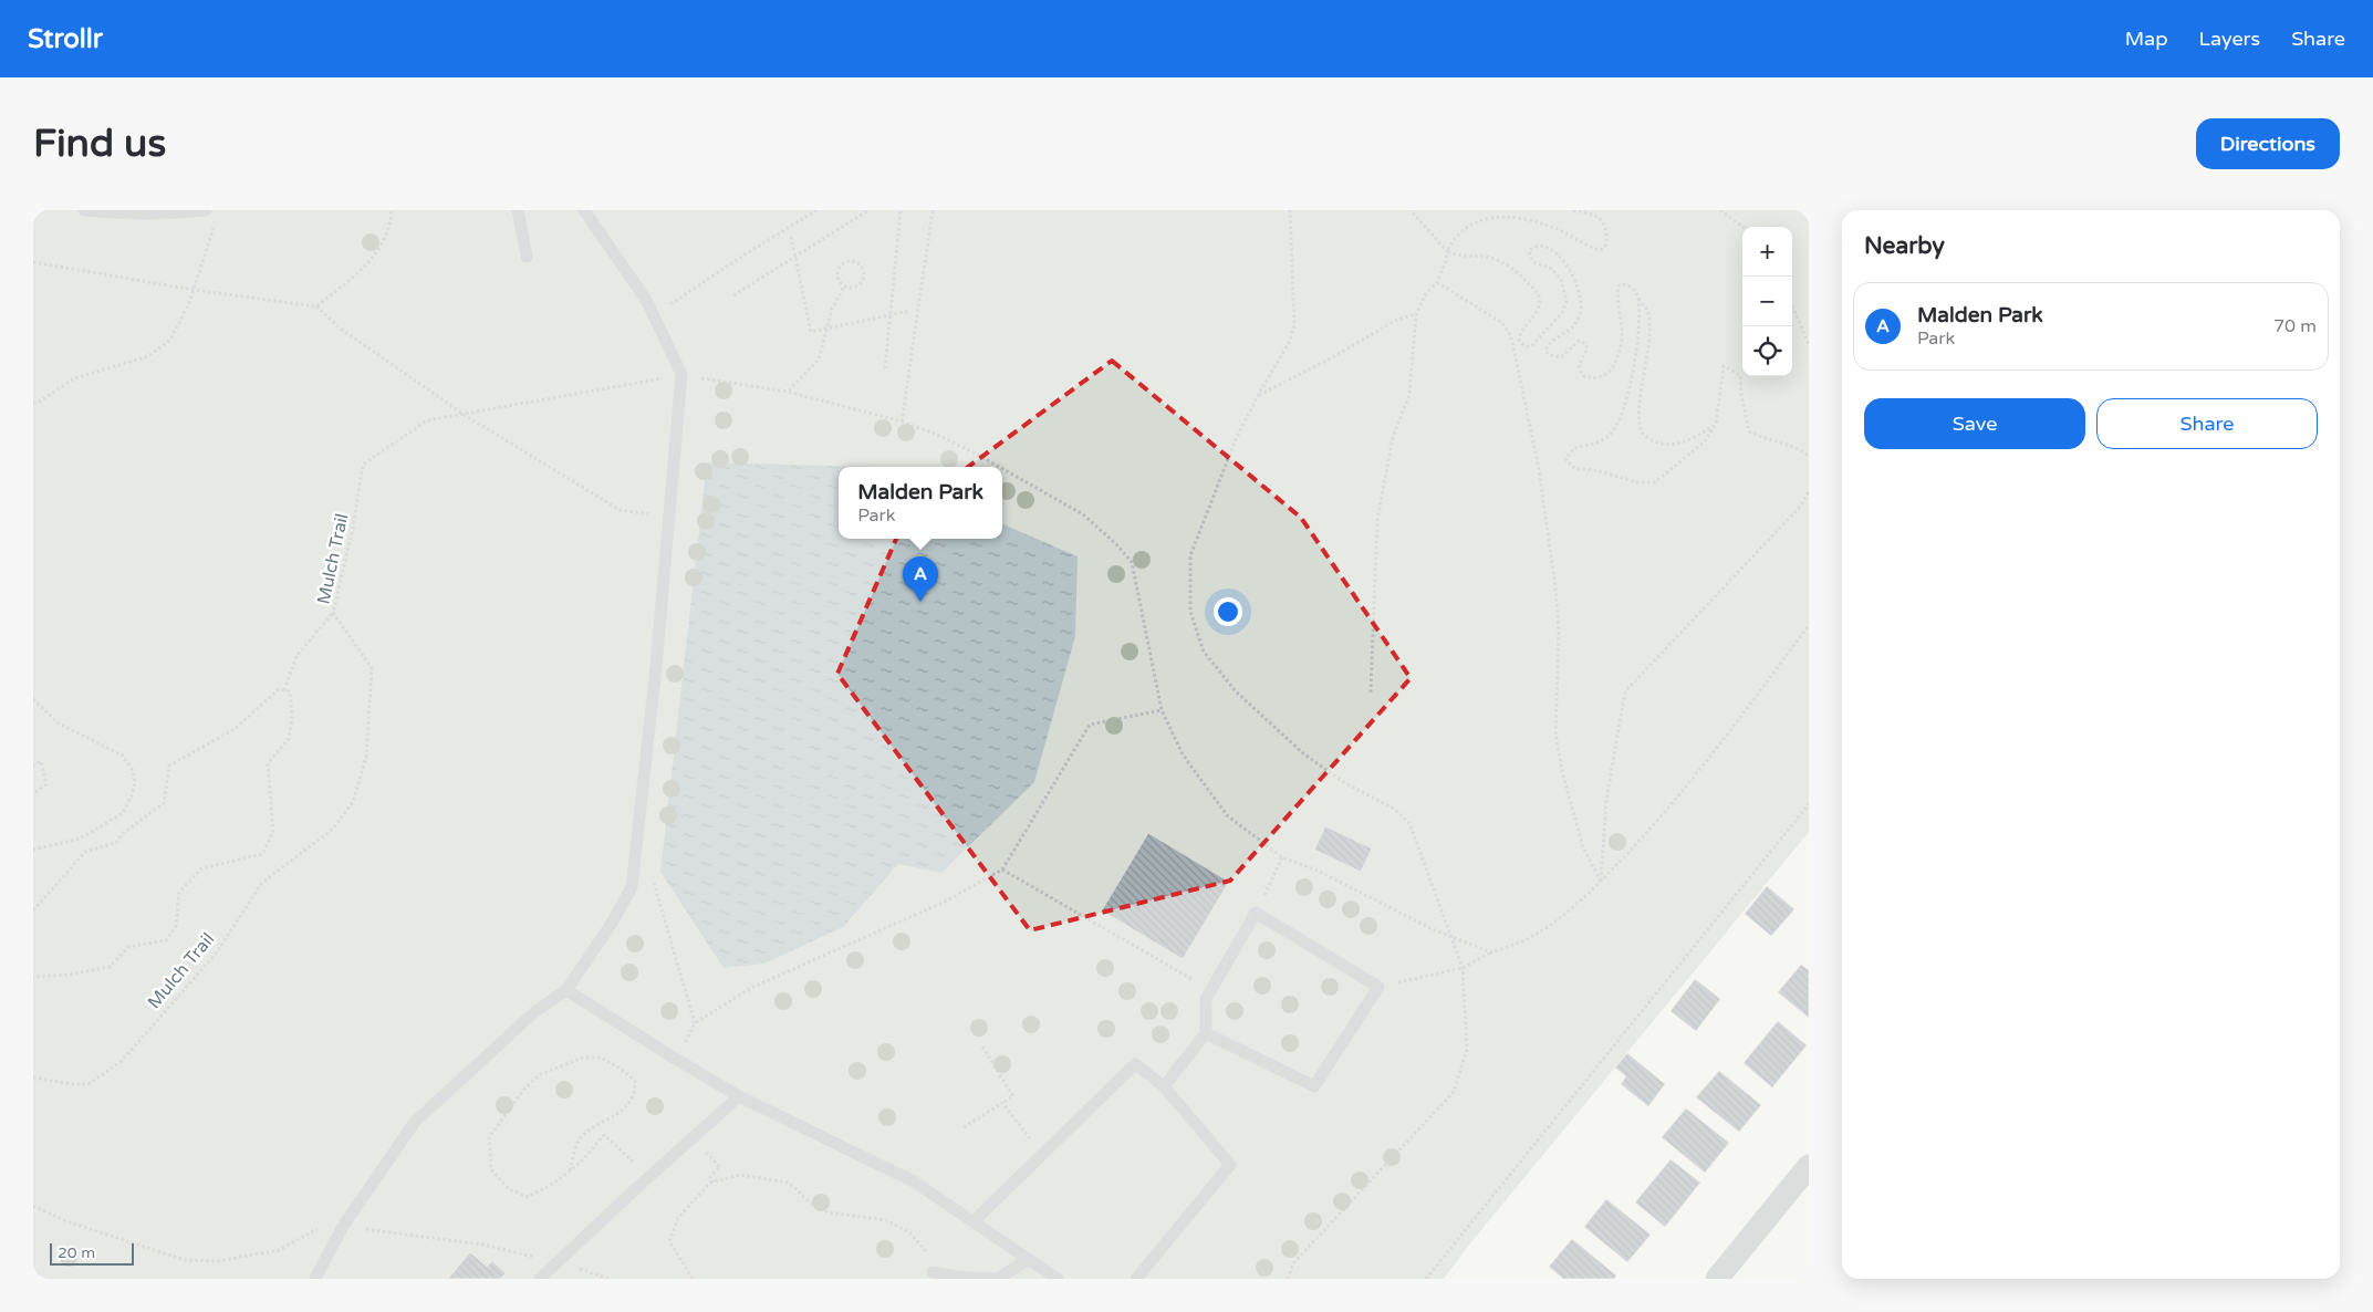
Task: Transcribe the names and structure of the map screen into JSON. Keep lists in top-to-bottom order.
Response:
{
  "streets": {
    "path": ["Mulch Trail"]
  },
  "scale_bar": "20 m",
  "page": {
    "header": "Strollr",
    "nav": ["Map", "Layers", "Share"],
    "buttons": [
      "Directions",
      ["Save", "Share"]
    ],
    "title": "Find us",
    "heading": "Nearby",
    "map_buttons": ["+", "−"],
    "list": [
      {
        "mark": "A",
        "name": "Malden Park",
        "note": "Park",
        "value": "70 m"
      }
    ],
    "popup": ["Malden Park", "Park"],
    "pins": "A",
    "scale": "20 m"
  }
}
